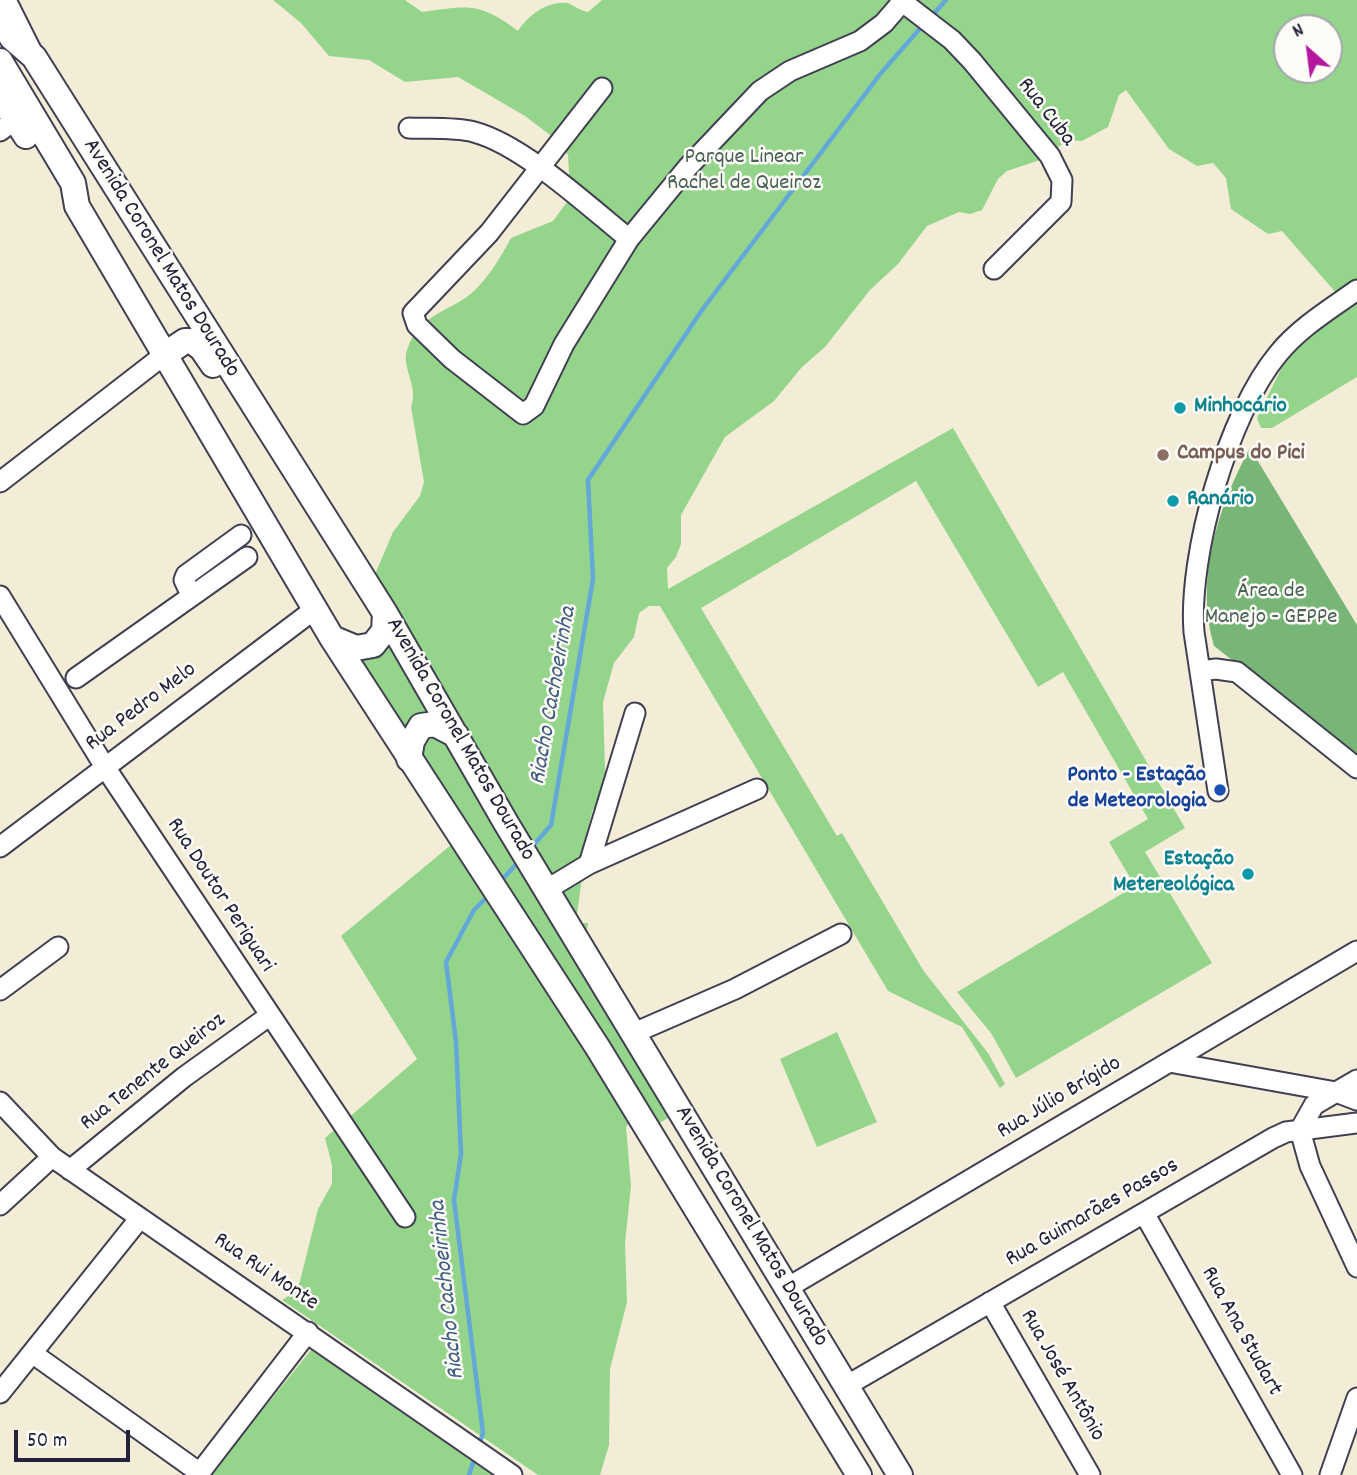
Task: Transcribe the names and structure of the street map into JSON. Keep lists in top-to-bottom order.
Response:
{
  "streets": {
    "main road": ["Avenida Coronel Matos Dourado"],
    "street": [
      "Rua Cuba",
      "Rua Pedro Melo",
      "Rua Doutor Periguari",
      "Rua Tenente Queiroz",
      "Rua Júlio Brígido",
      "Rua Guimarães Passos",
      "Rua Rui Monte",
      "Rua Ana Studart",
      "Rua José Antônio"
    ]
  },
  "crossings": [
    ["Avenida Coronel Matos Dourado", "Rua Pedro Melo"],
    ["Avenida Coronel Matos Dourado", "Rua Júlio Brígido"],
    ["Avenida Coronel Matos Dourado", "Rua Guimarães Passos"],
    ["Rua Pedro Melo", "Rua Doutor Periguari"],
    ["Rua Doutor Periguari", "Rua Tenente Queiroz"],
    ["Rua Tenente Queiroz", "Rua Rui Monte"],
    ["Rua Guimarães Passos", "Rua Ana Studart"],
    ["Rua Guimarães Passos", "Rua José Antônio"]
  ],
  "water": ["Riacho Cachoeirinha"],
  "parks": ["Parque Linear Rachel de Queiroz", "Área de Manejo - GEPPe"],
  "places": [
    "Minhocário",
    "Campus do Pici",
    "Ranário",
    "Ponto - Estação de Meteorologia",
    "Estação Metereológica"
  ],
  "scale_bar": "50 m",
  "north": "top left"
}
